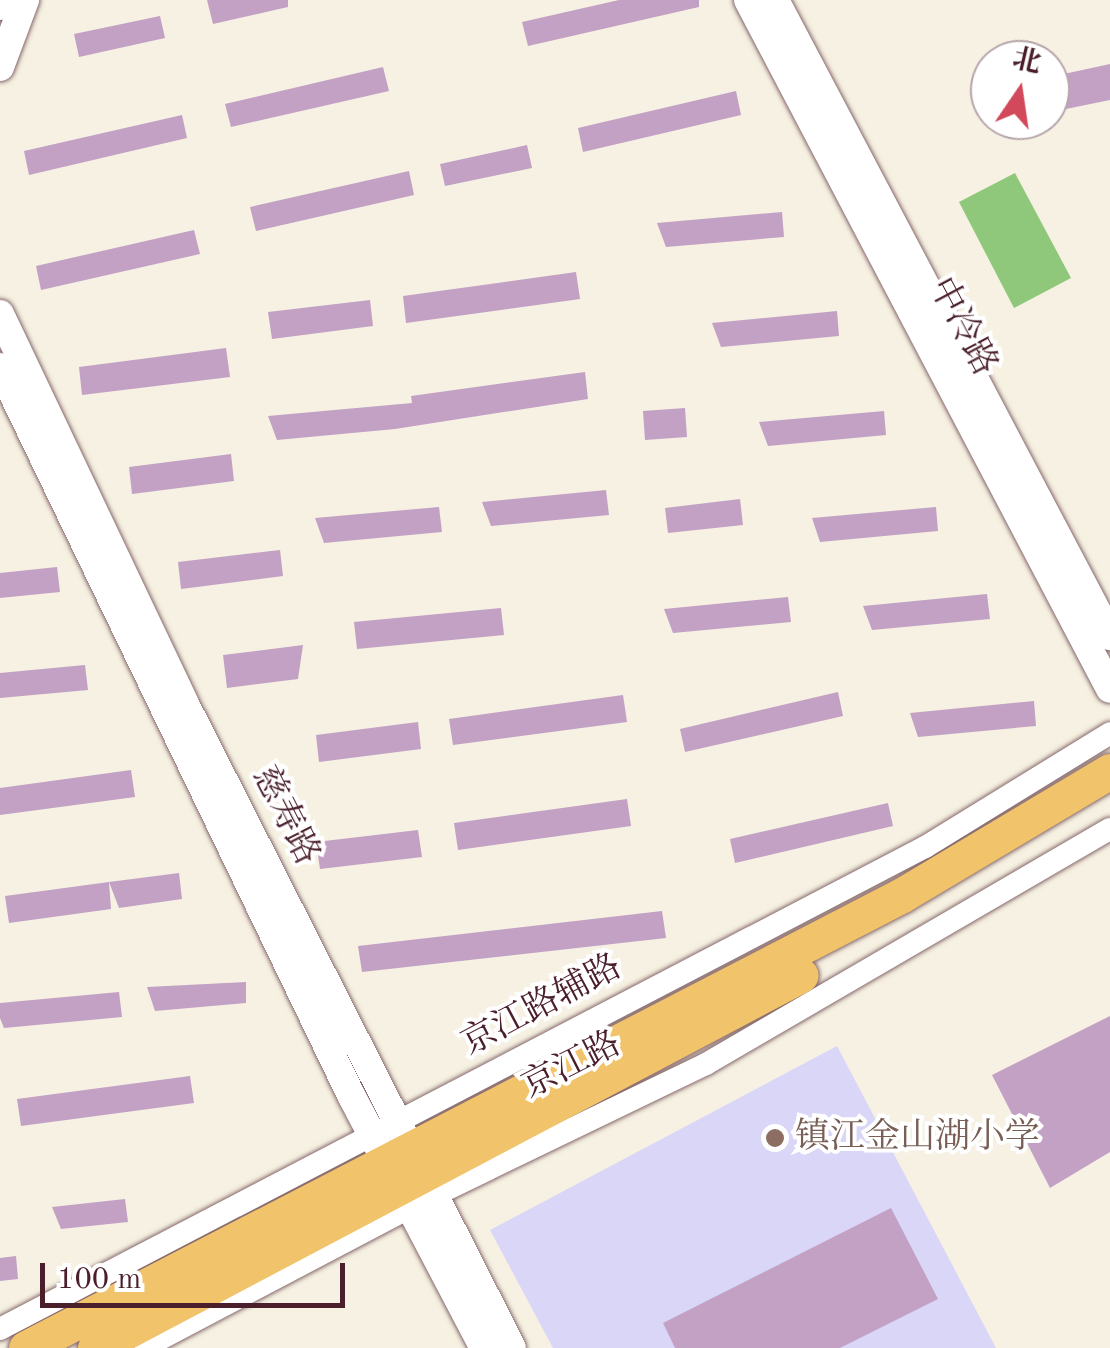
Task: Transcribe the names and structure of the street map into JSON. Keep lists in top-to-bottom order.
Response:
{
  "streets": {
    "main road": ["京江路"],
    "street": ["中冷路", "慈寿路", "京江路辅路"]
  },
  "crossings": [
    ["慈寿路", "京江路辅路"],
    ["慈寿路", "京江路"],
    ["京江路辅路", "京江路"]
  ],
  "places": ["镇江金山湖小学"],
  "scale_bar": "100 m",
  "north": "top"
}
